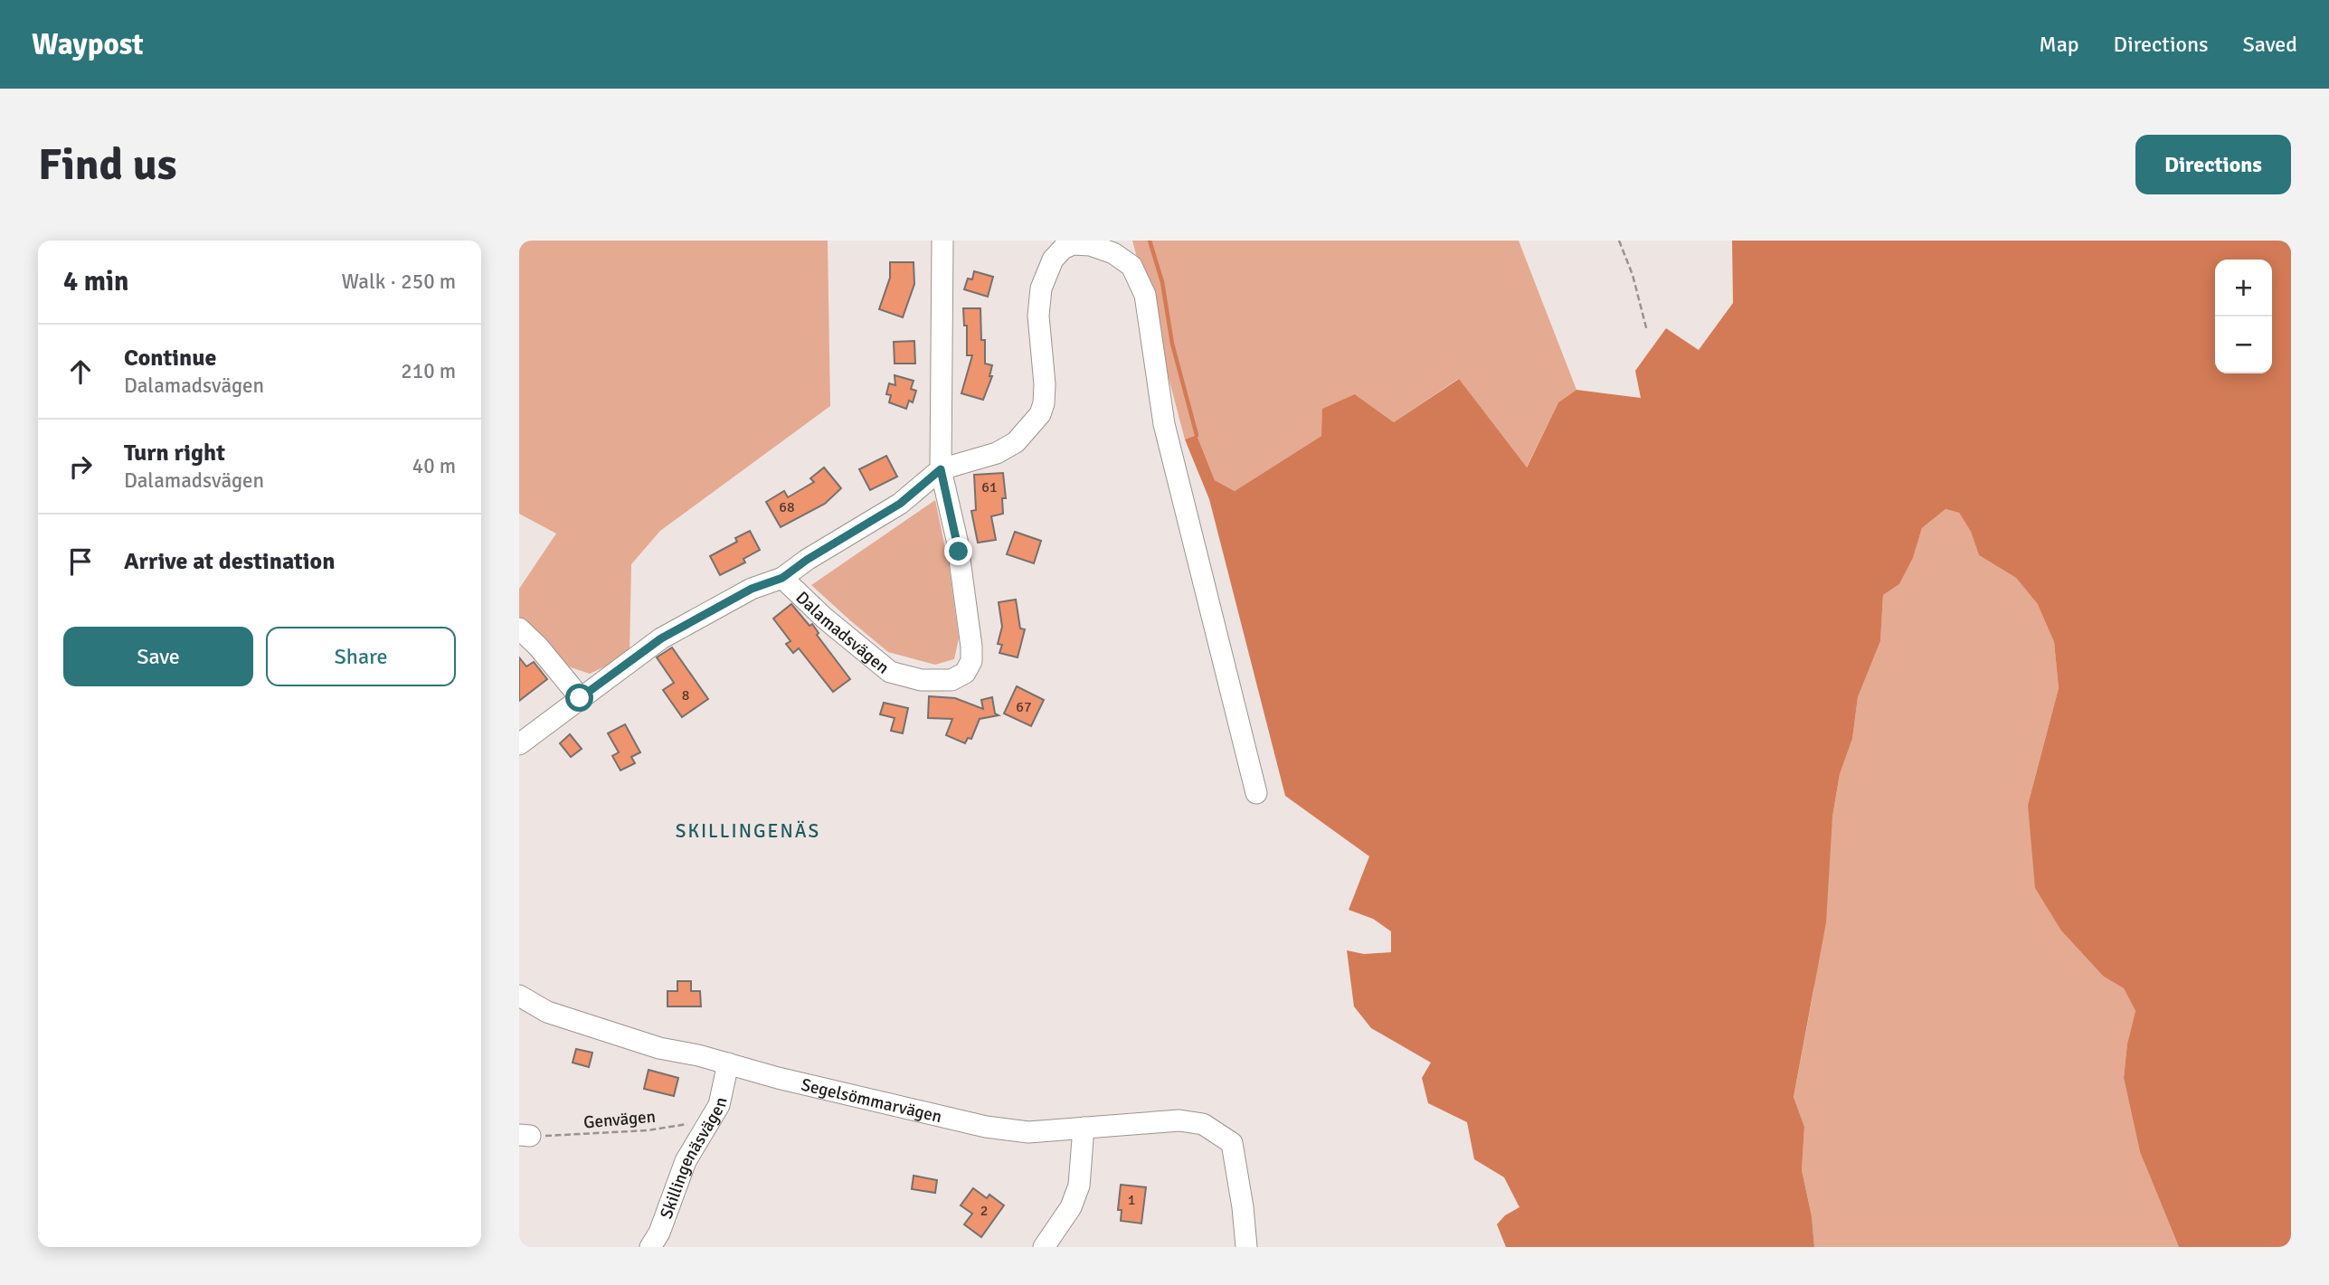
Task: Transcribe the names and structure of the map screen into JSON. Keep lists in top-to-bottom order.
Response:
{
  "streets": {
    "street": ["Dalamadsvägen", "Segelsömmarvägen", "Skillingenäsvägen"],
    "path": ["Genvägen"]
  },
  "crossings": [
    ["Segelsömmarvägen", "Skillingenäsvägen"],
    ["Genvägen", "Skillingenäsvägen"]
  ],
  "districts": ["SKILLINGENÄS"],
  "house_numbers": [
    "61",
    "68",
    "8",
    "67",
    "1",
    "2"
  ],
  "page": {
    "header": "Waypost",
    "nav": ["Map", "Directions", "Saved"],
    "buttons": [
      "Directions",
      ["Save", "Share"]
    ],
    "title": "Find us",
    "heading": ["4 min", "Walk · 250 m"],
    "map_buttons": ["+", "−"],
    "list": [
      ["Continue", "Dalamadsvägen", "210 m"],
      ["Turn right", "Dalamadsvägen", "40 m"],
      "Arrive at destination"
    ]
  }
}
